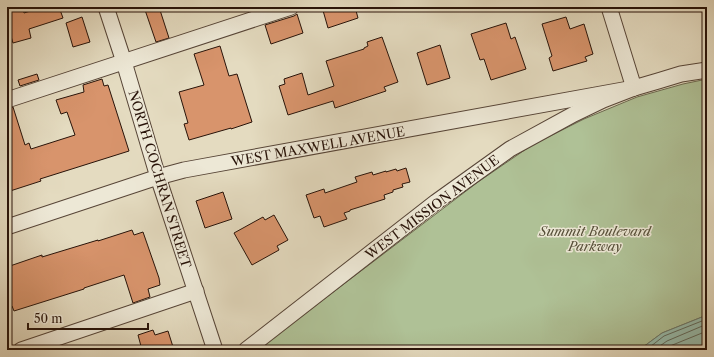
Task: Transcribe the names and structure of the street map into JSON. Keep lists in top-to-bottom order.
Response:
{
  "streets": {
    "street": ["WEST MAXWELL AVENUE", "NORTH COCHRAN STREET", "WEST MISSION AVENUE"]
  },
  "crossings": [
    ["WEST MAXWELL AVENUE", "NORTH COCHRAN STREET"],
    ["WEST MAXWELL AVENUE", "WEST MISSION AVENUE"]
  ],
  "parks": ["Summit Boulevard Parkway"],
  "scale_bar": "50 m"
}
